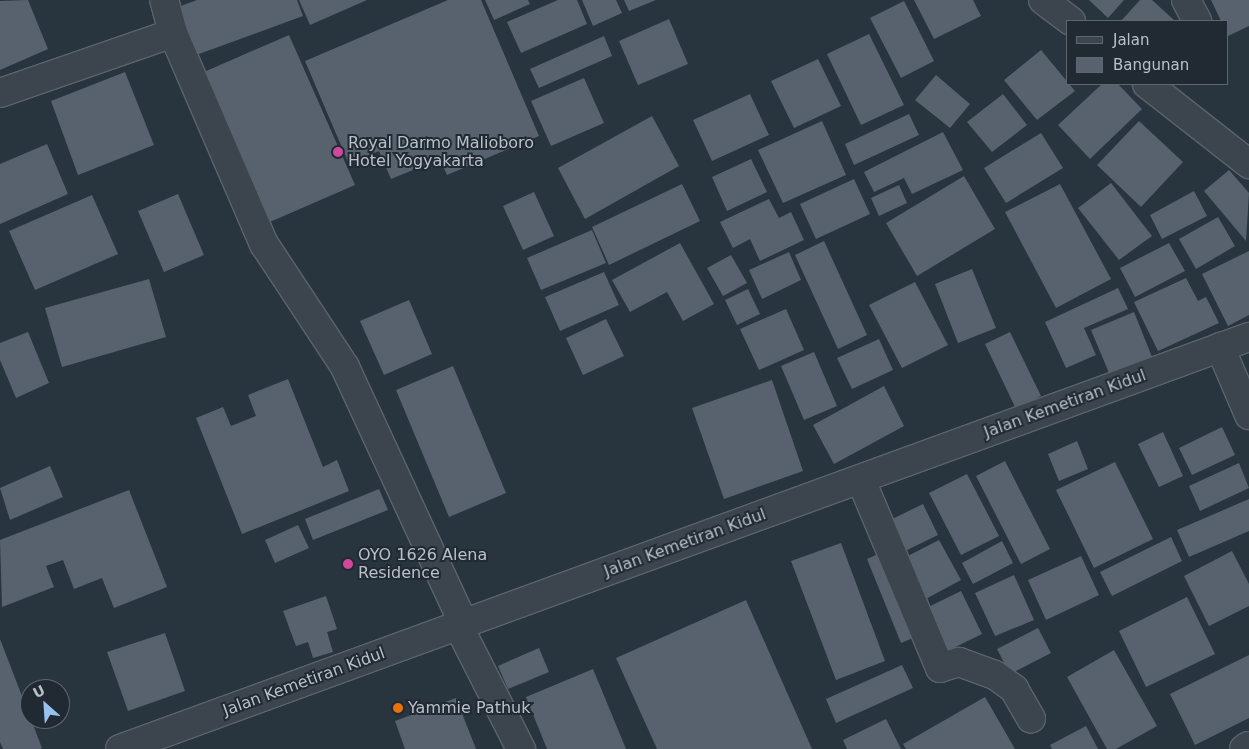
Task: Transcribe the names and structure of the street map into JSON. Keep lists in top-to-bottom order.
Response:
{
  "streets": {
    "street": ["Jalan Kemetiran Kidul"]
  },
  "places": ["Royal Darmo Malioboro Hotel Yogyakarta", "OYO 1626 Alena Residence", "Yammie Pathuk"],
  "legend": ["Jalan", "Bangunan"],
  "north": "top left"
}
